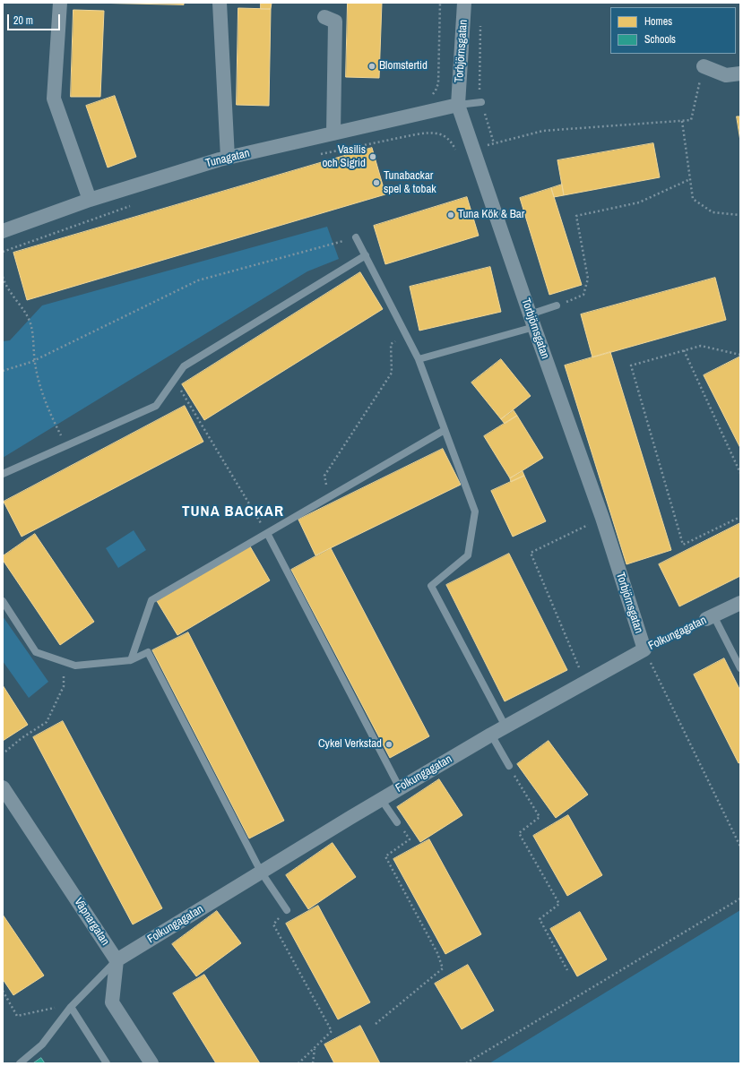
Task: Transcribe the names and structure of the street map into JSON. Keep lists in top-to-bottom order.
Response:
{
  "streets": {
    "street": [
      "Torbjörnsgatan",
      "Tunagatan",
      "Folkungagatan",
      "Väpnargatan"
    ]
  },
  "crossings": [
    ["Torbjörnsgatan", "Tunagatan"],
    ["Torbjörnsgatan", "Folkungagatan"],
    ["Folkungagatan", "Väpnargatan"]
  ],
  "districts": ["TUNA BACKAR"],
  "places": [
    "Blomstertid",
    "Vasilis och Sigrid",
    "Tunabackar spel & tobak",
    "Tuna Kök & Bar",
    "Cykel Verkstad"
  ],
  "legend": ["Homes", "Schools"],
  "scale_bar": "20 m"
}
